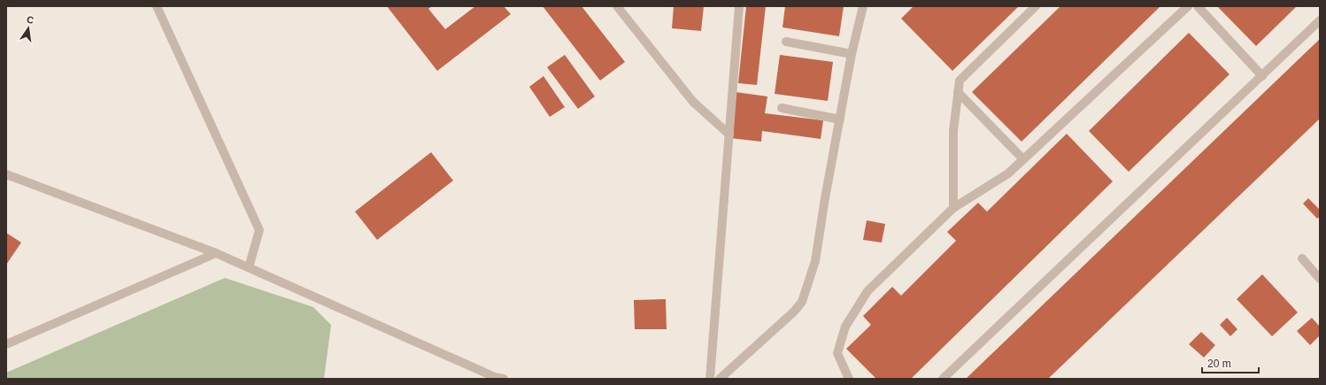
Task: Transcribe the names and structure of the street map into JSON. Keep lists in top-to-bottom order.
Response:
{
  "scale_bar": "20 m",
  "north": "top"
}
